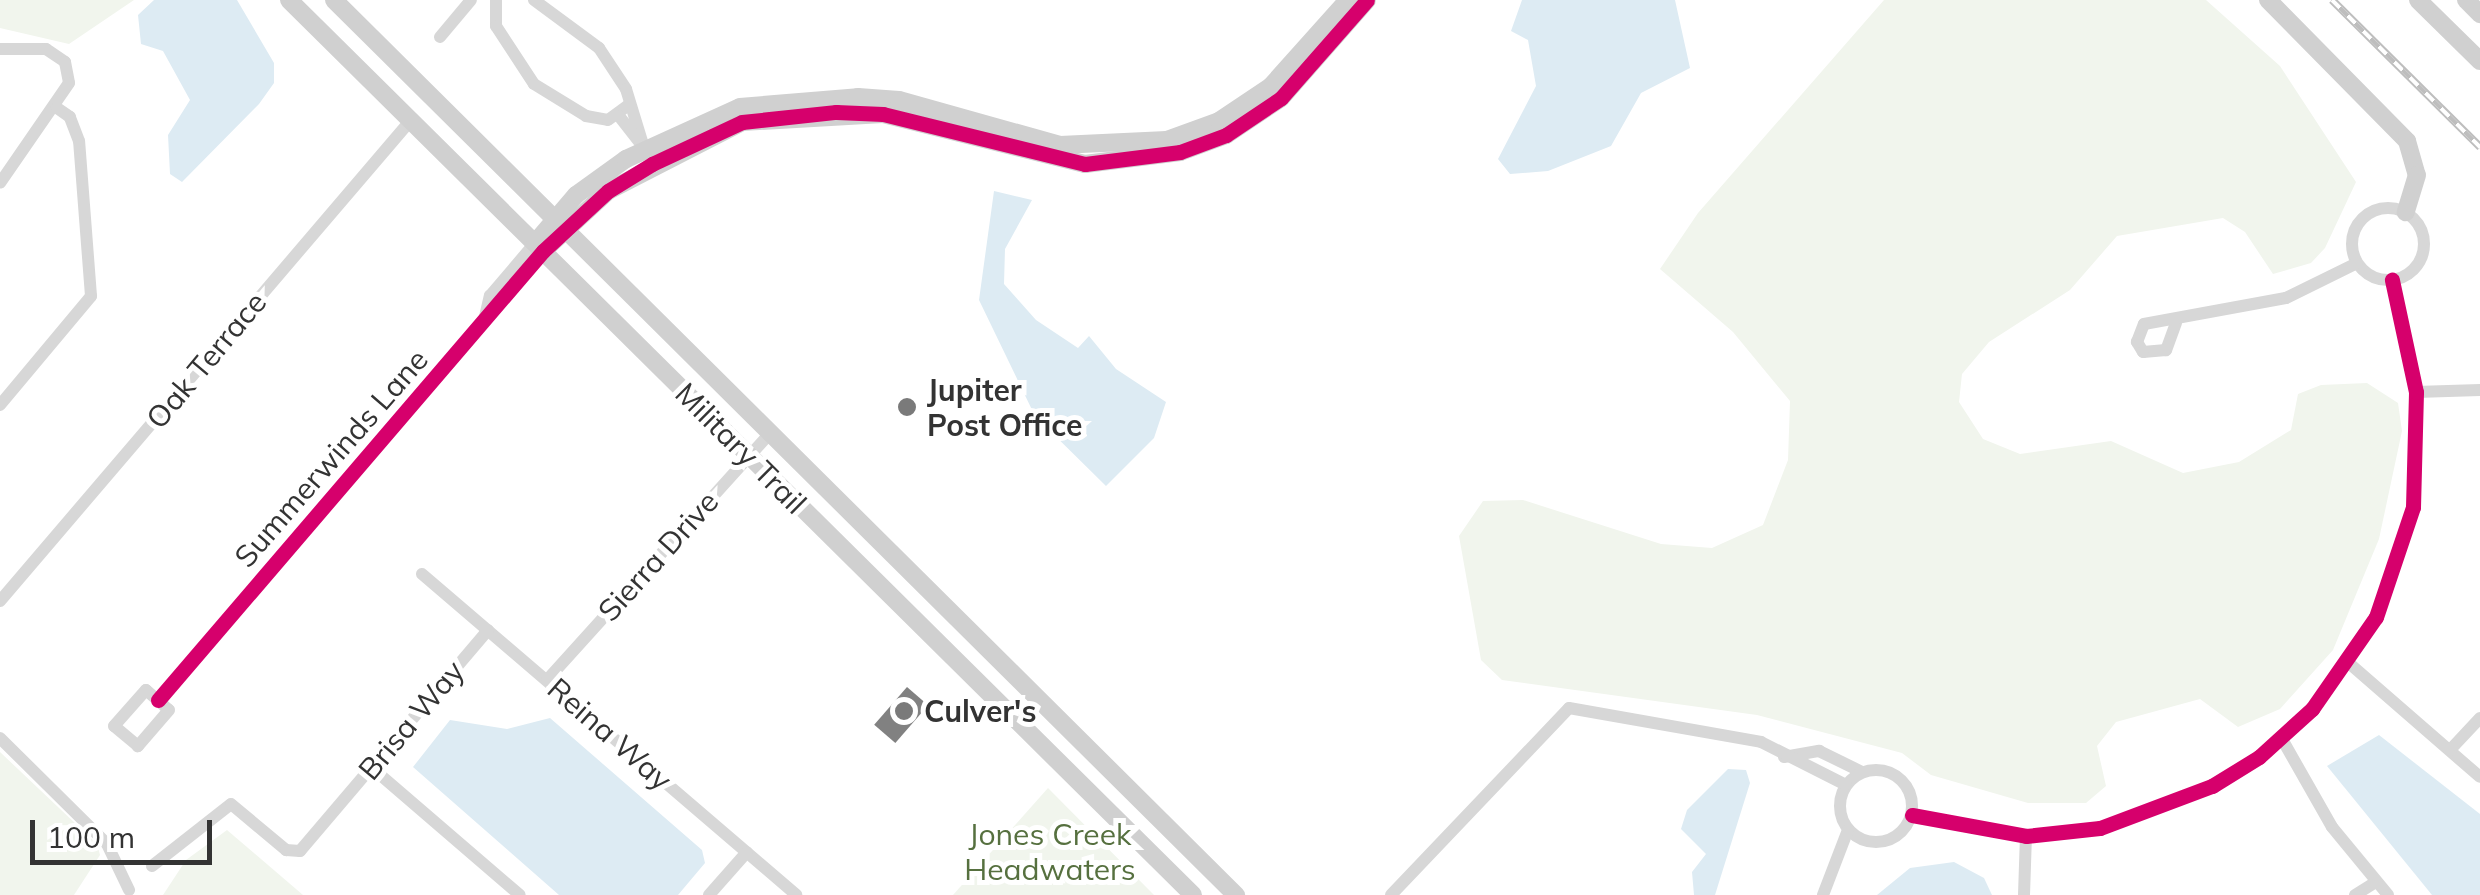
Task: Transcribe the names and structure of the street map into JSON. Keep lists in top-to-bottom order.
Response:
{
  "streets": {
    "main road": ["Military Trail"],
    "street": [
      "Oak Terrace",
      "Summerwinds Lane",
      "Sierra Drive",
      "Brisa Way",
      "Reina Way"
    ]
  },
  "crossings": [
    ["Oak Terrace", "Military Trail"],
    ["Military Trail", "Summerwinds Lane"],
    ["Military Trail", "Sierra Drive"],
    ["Sierra Drive", "Reina Way"],
    ["Brisa Way", "Reina Way"]
  ],
  "parks": ["Jones Creek Headwaters"],
  "places": ["Jupiter Post Office", "Culver's"],
  "scale_bar": "100 m"
}
